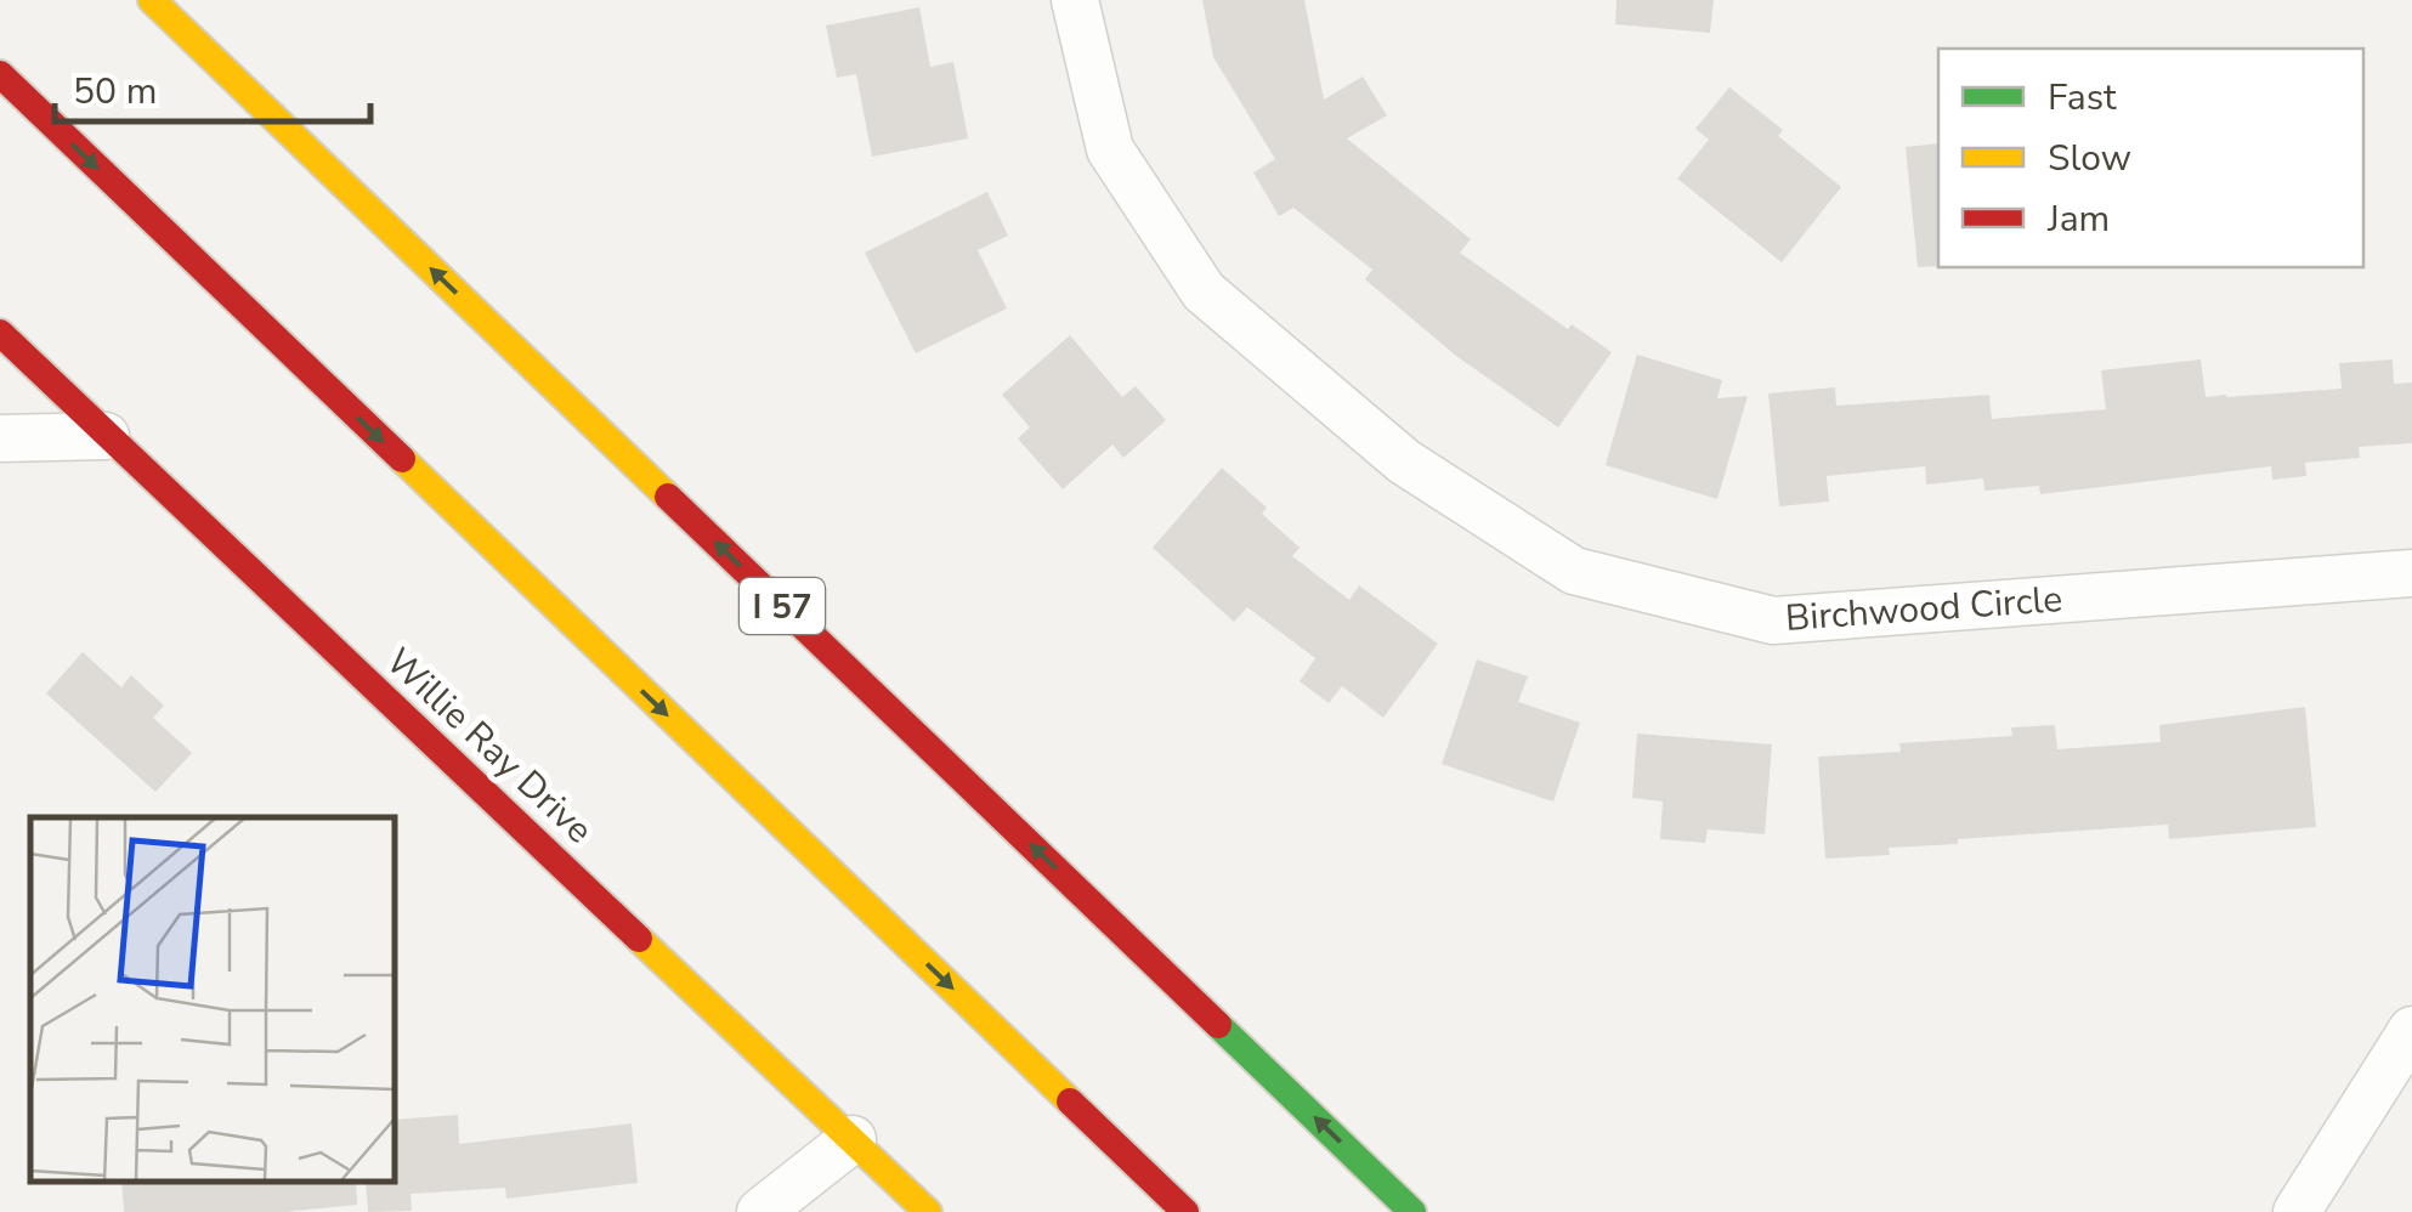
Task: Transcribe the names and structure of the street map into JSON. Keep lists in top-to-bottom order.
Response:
{
  "streets": {
    "main road": ["I 57", "Willie Ray Drive"],
    "street": ["Birchwood Circle"]
  },
  "legend": ["Fast", "Slow", "Jam"],
  "scale_bar": "50 m"
}
